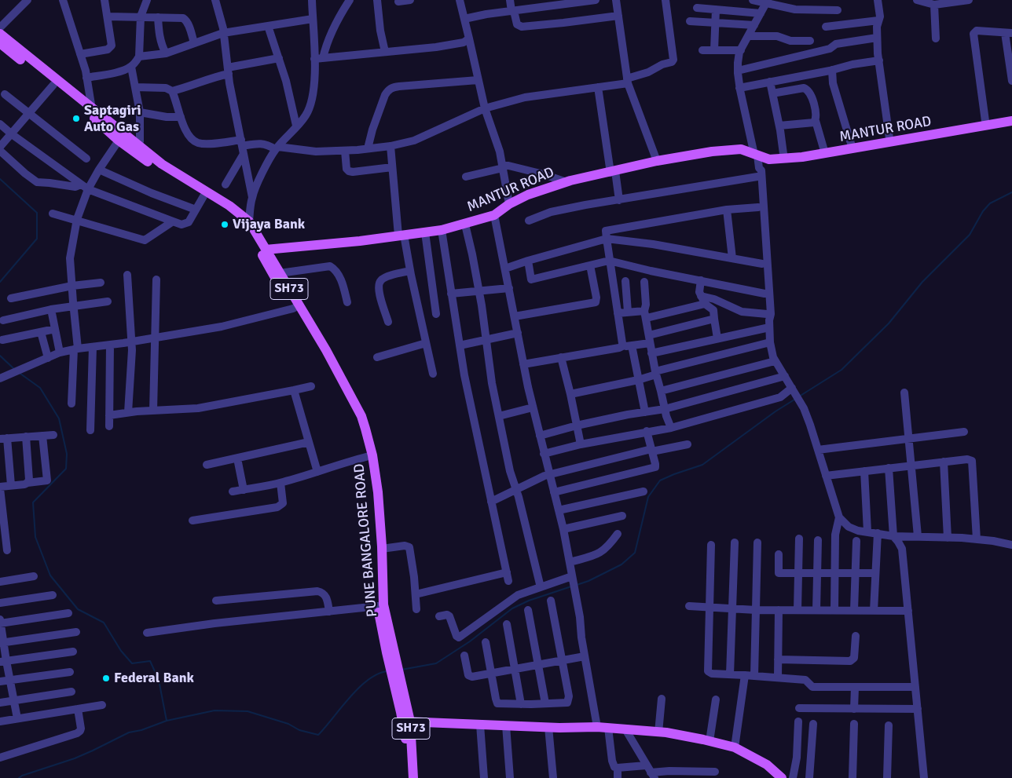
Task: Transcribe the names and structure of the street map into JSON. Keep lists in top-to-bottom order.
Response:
{
  "streets": {
    "main road": ["MANTUR ROAD", "SH73", "PUNE BANGALORE ROAD"]
  },
  "crossings": [
    ["MANTUR ROAD", "PUNE BANGALORE ROAD"],
    ["SH73", "PUNE BANGALORE ROAD"]
  ],
  "places": ["Saptagiri Auto Gas", "Vijaya Bank", "Federal Bank"]
}
